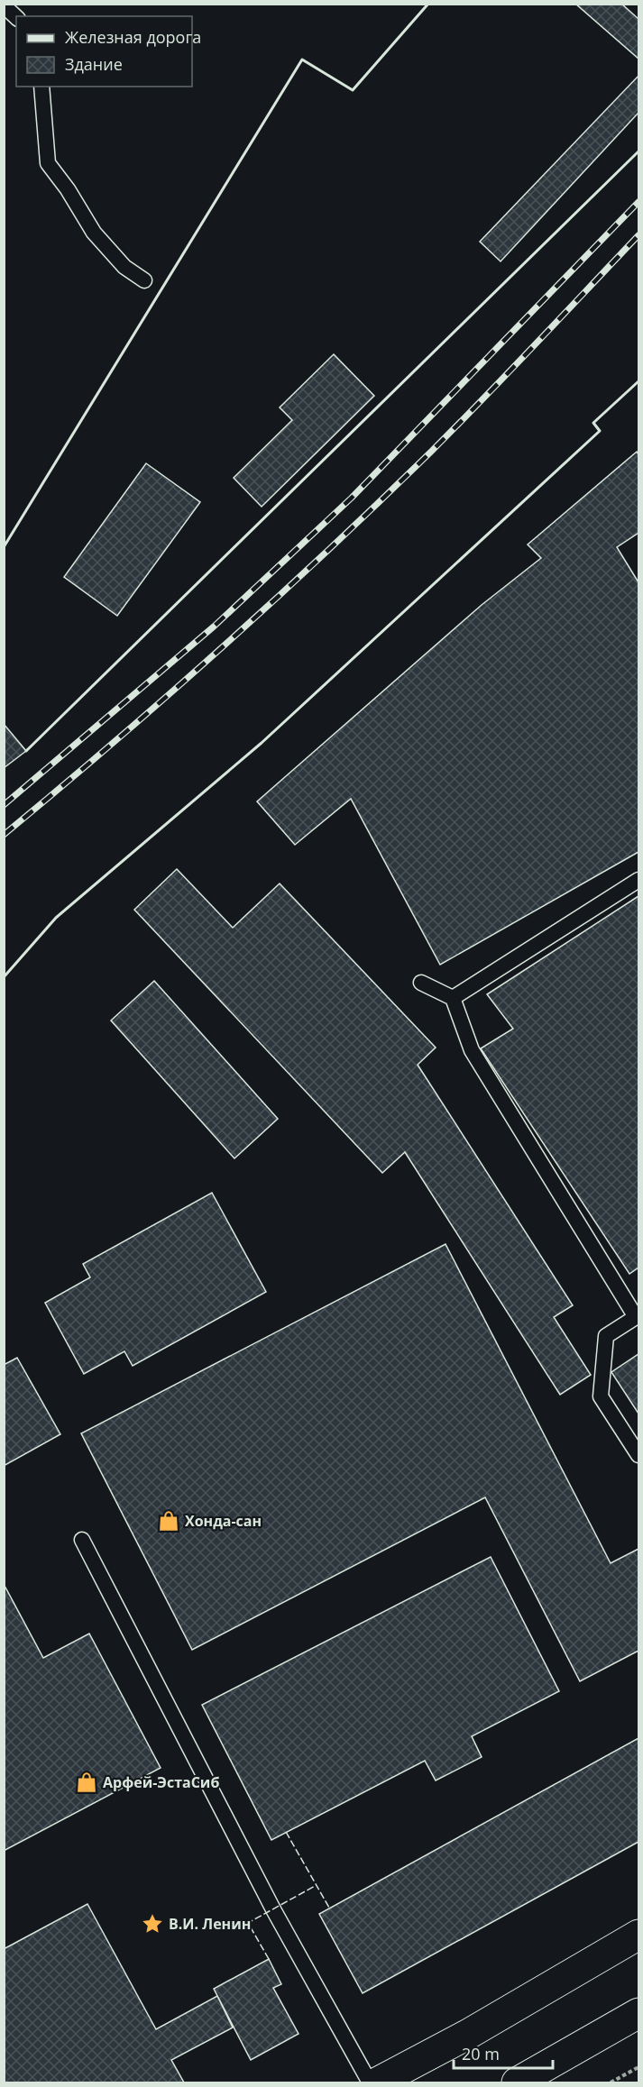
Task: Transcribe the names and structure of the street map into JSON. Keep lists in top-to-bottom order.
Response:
{
  "places": {
    "shop": ["Хонда-сан", "Арфей-ЭстаСиб"],
    "place": ["В.И. Ленин"]
  },
  "legend": ["Железная дорога", "Здание"],
  "scale_bar": "20 m"
}
